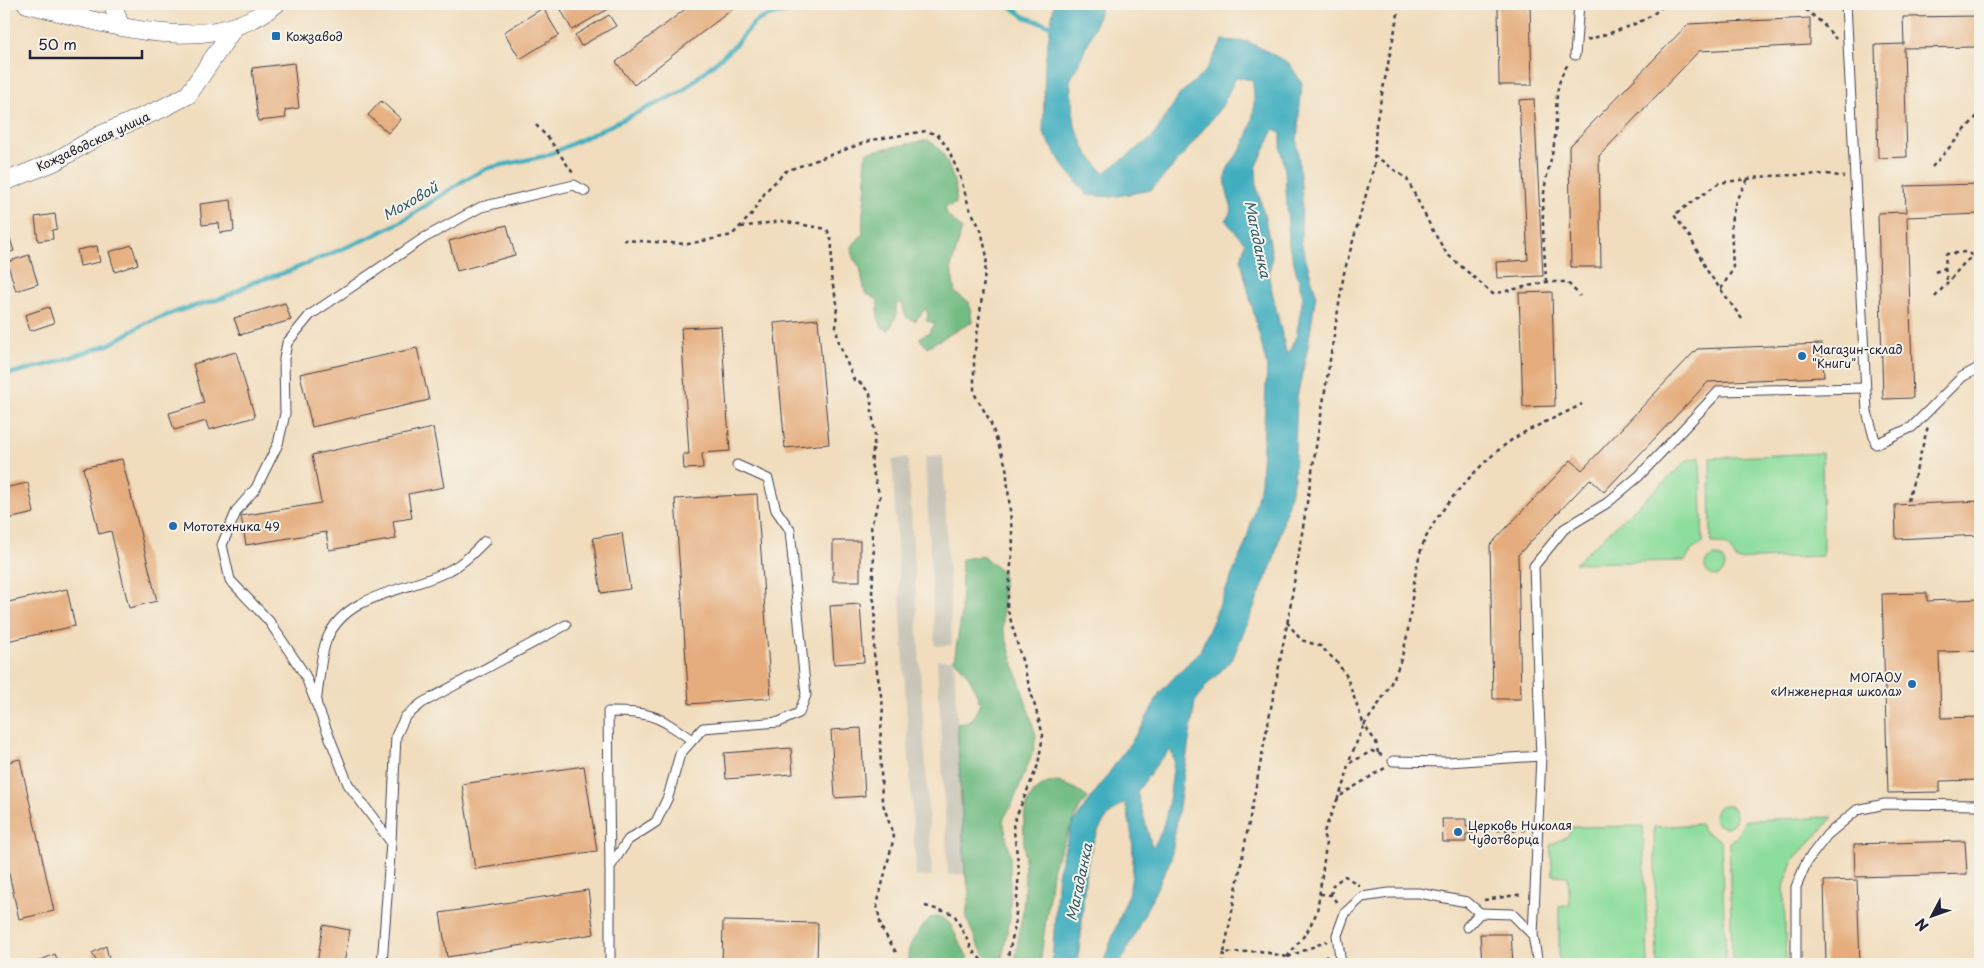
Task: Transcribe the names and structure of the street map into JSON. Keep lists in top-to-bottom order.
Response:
{
  "streets": {
    "street": ["Кожзаводская улица"]
  },
  "water": ["Моховой", "Магаданка"],
  "places": {
    "transit": ["Кожзавод"],
    "other": [
      "Магазин-склад \"Книги\"",
      "Мототехника 49",
      "МОГАОУ «Инженерная школа»",
      "Церковь Николая Чудотворца"
    ]
  },
  "scale_bar": "50 m",
  "north": "bottom left"
}
